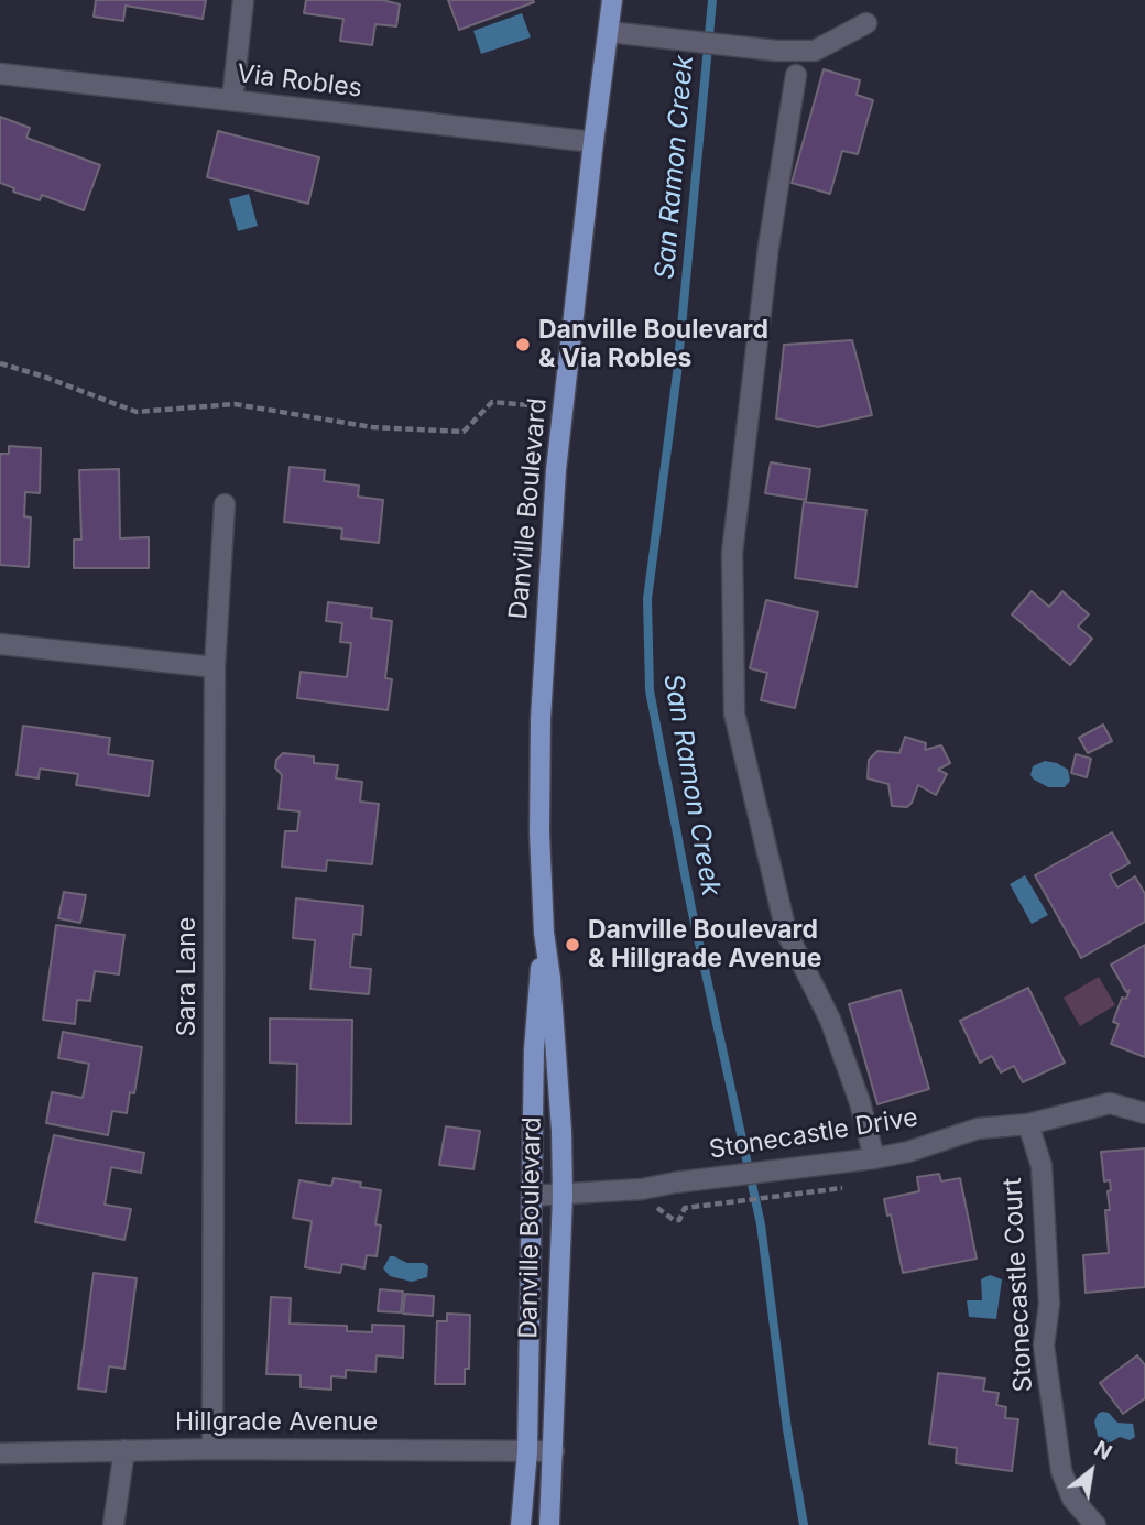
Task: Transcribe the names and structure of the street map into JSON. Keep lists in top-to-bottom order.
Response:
{
  "streets": {
    "main road": ["Danville Boulevard"],
    "street": [
      "Via Robles",
      "Sara Lane",
      "Stonecastle Drive",
      "Stonecastle Court",
      "Hillgrade Avenue"
    ]
  },
  "crossings": [
    ["Via Robles", "Danville Boulevard"],
    ["Danville Boulevard", "Stonecastle Drive"],
    ["Danville Boulevard", "Hillgrade Avenue"],
    ["Sara Lane", "Hillgrade Avenue"],
    ["Stonecastle Drive", "Stonecastle Court"]
  ],
  "water": ["San Ramon Creek"],
  "places": ["Danville Boulevard & Via Robles", "Danville Boulevard & Hillgrade Avenue"],
  "north": "top right"
}
